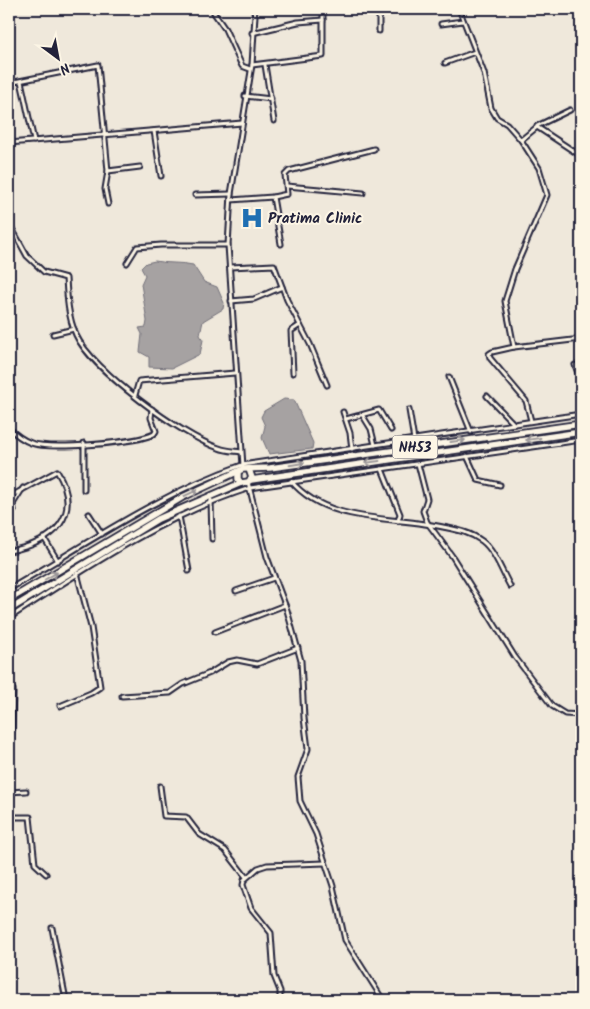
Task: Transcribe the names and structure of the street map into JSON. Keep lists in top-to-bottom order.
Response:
{
  "streets": {
    "highway": ["NH53"]
  },
  "places": {
    "hospital": ["Pratima Clinic"]
  },
  "north": "bottom right"
}
